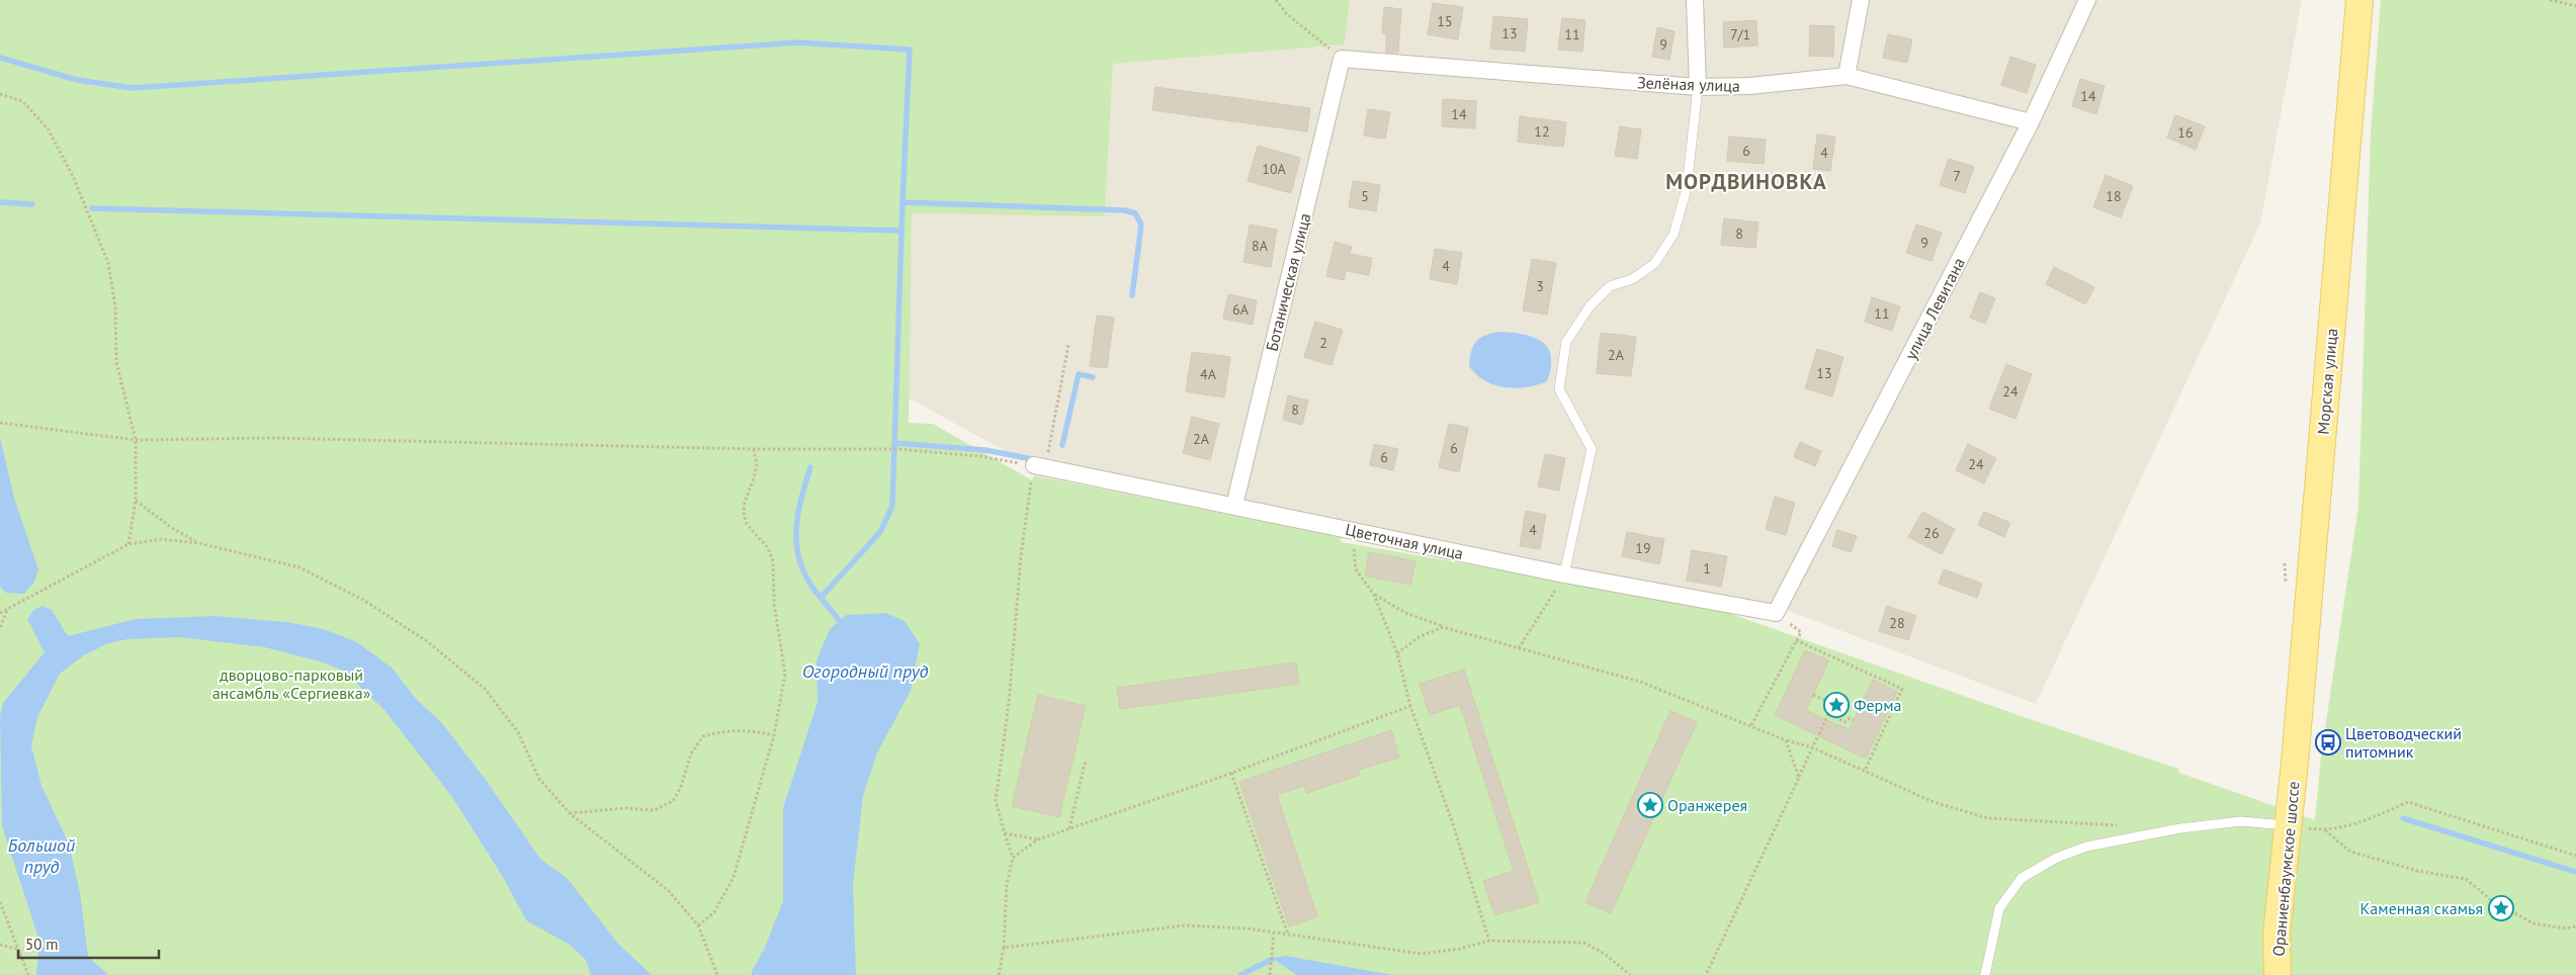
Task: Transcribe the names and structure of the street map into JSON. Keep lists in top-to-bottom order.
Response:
{
  "streets": {
    "main road": ["Морская улица", "Ораниенбаумское шоссе"],
    "street": [
      "Зелёная улица",
      "Ботаническая улица",
      "улица Левитана",
      "Цветочная улица"
    ]
  },
  "crossings": [
    ["Зелёная улица", "Ботаническая улица"],
    ["Зелёная улица", "улица Левитана"],
    ["Ботаническая улица", "Цветочная улица"],
    ["улица Левитана", "Цветочная улица"],
    ["Морская улица", "Ораниенбаумское шоссе"]
  ],
  "districts": ["МОРДВИНОВКА"],
  "water": ["Огородный пруд", "Большой пруд"],
  "parks": ["дворцово-парковый ансамбль «Сергиевка»"],
  "places": {
    "place": ["Ферма", "Оранжерея", "Каменная скамья"],
    "bus stop": ["Цветоводческий питомник"]
  },
  "house_numbers": [
    "15",
    "13",
    "11",
    "7/1",
    "9",
    "14",
    "14",
    "12",
    "16",
    "6",
    "4",
    "10А",
    "7",
    "5",
    "18",
    "8",
    "9",
    "8А",
    "4",
    "3",
    "6А",
    "11",
    "2",
    "2А",
    "13",
    "4А",
    "24",
    "8",
    "2А",
    "6",
    "6",
    "24",
    "4",
    "26",
    "19",
    "1",
    "28"
  ],
  "scale_bar": "50 m"
}
